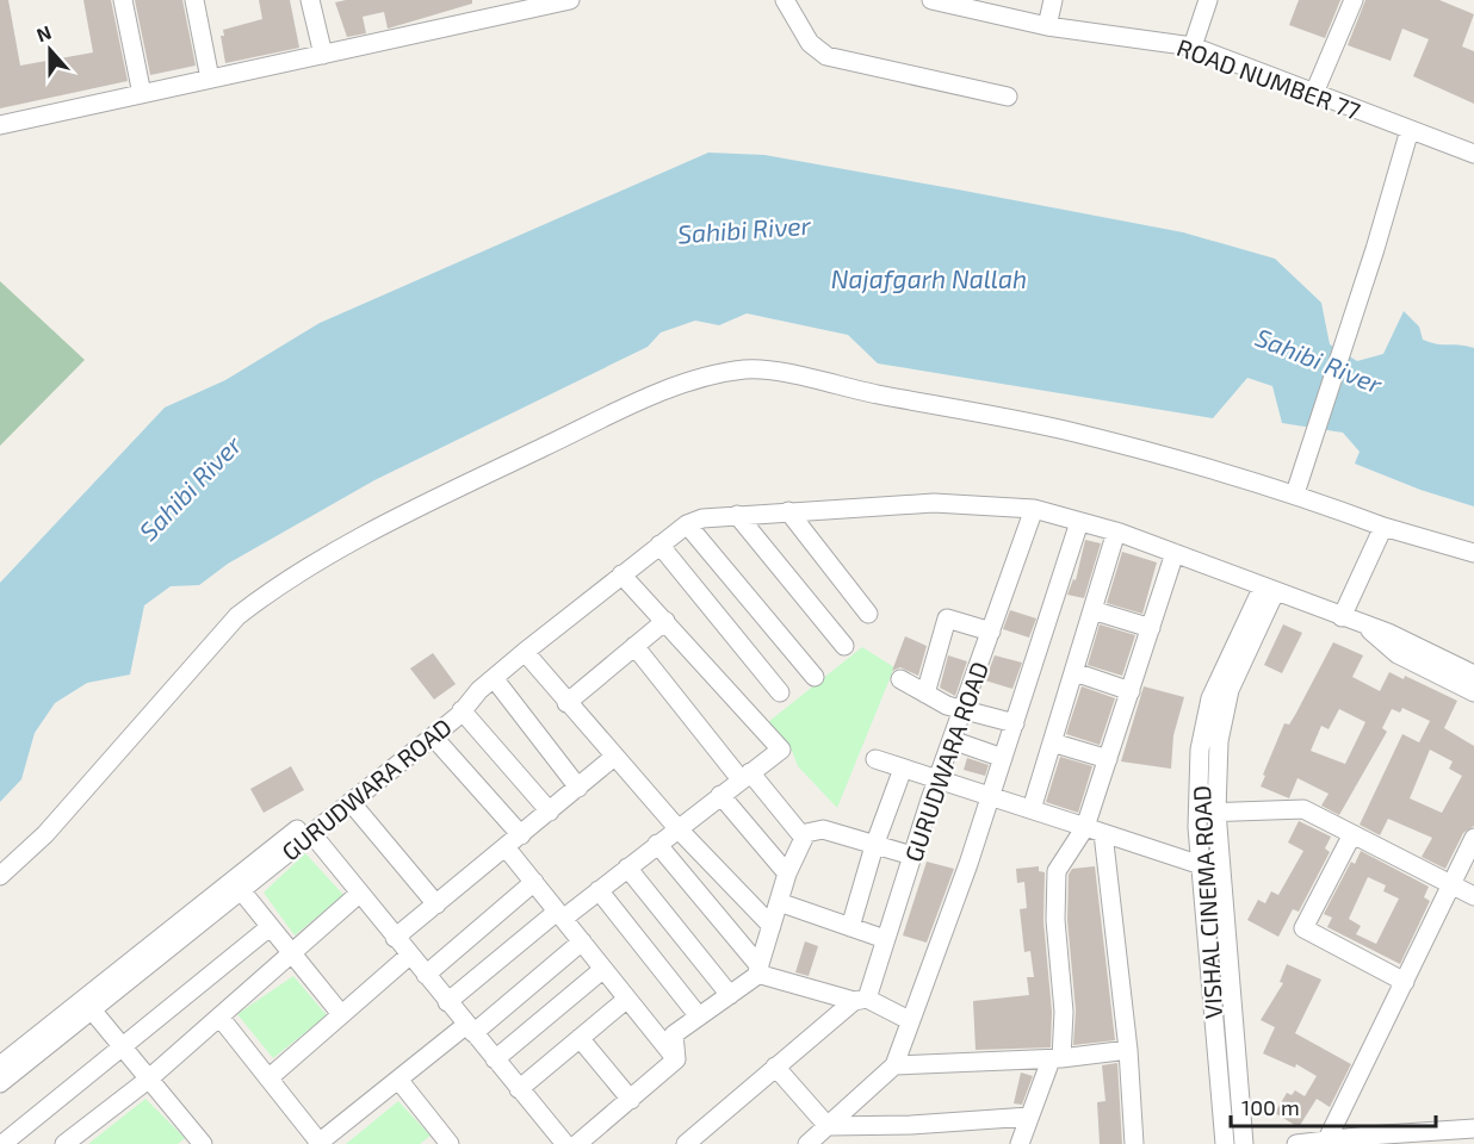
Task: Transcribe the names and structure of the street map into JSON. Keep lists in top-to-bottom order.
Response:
{
  "streets": {
    "street": ["ROAD NUMBER 77", "GURUDWARA ROAD", "VISHAL CINEMA ROAD"]
  },
  "water": ["Sahibi River", "Najafgarh Nallah"],
  "scale_bar": "100 m",
  "north": "top"
}
